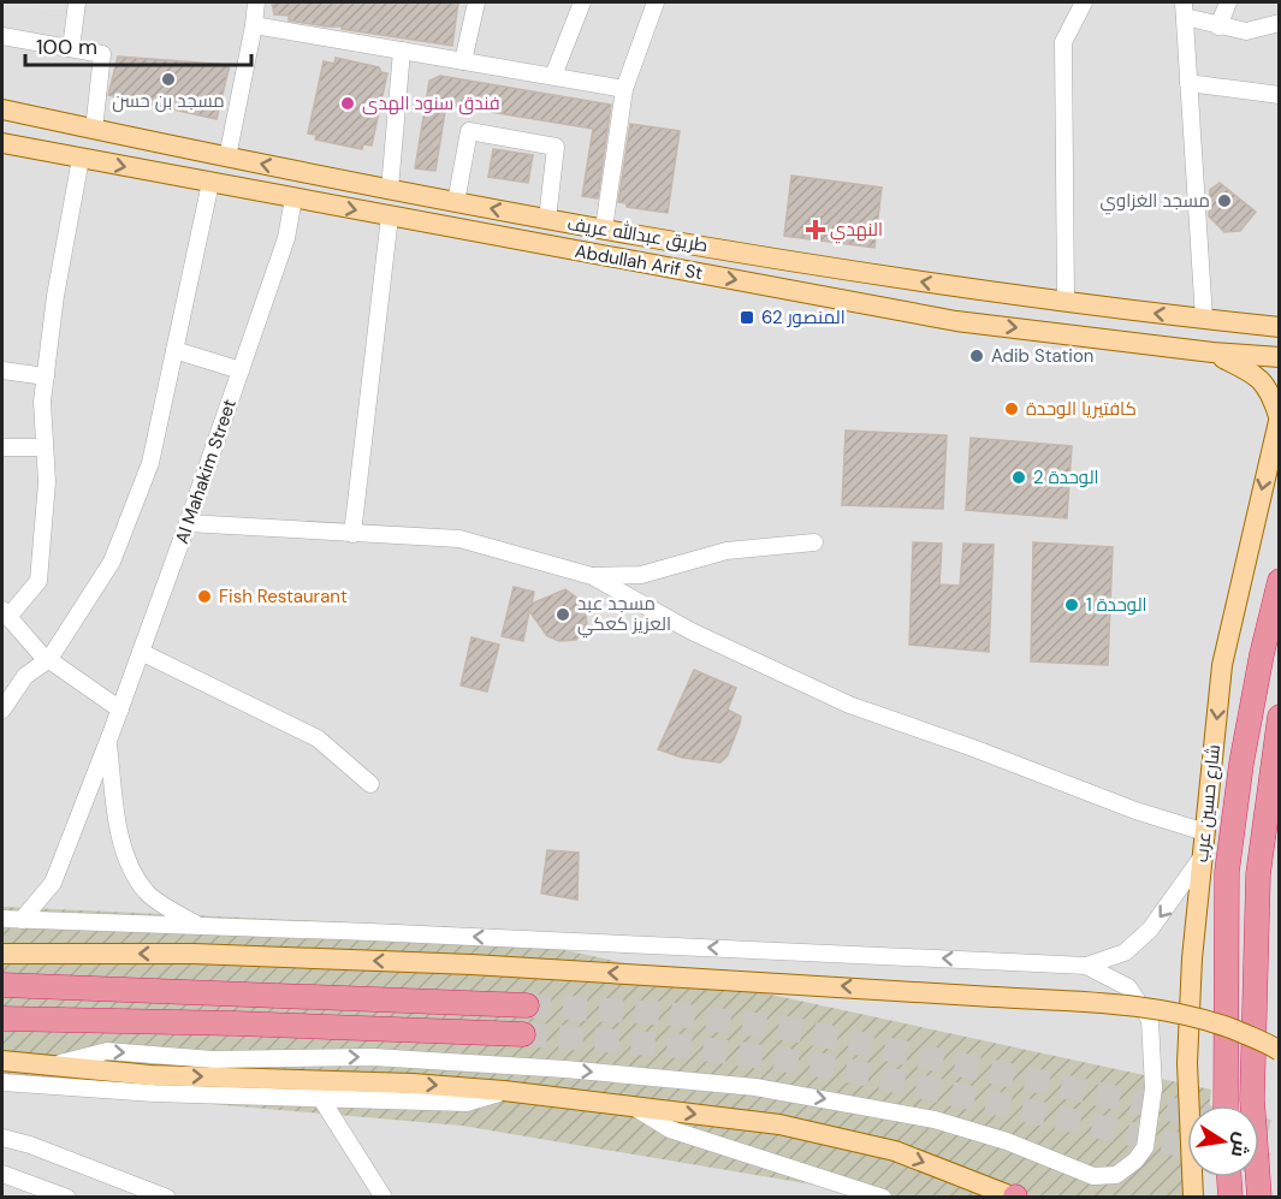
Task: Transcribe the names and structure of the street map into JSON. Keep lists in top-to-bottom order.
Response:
{
  "streets": {
    "main road": ["طريق عبدالله عريف", "Abdullah Arif St", "شارع حسين عرب"],
    "street": ["Al Mahakim Street"]
  },
  "crossings": [
    ["Abdullah Arif St", "Al Mahakim Street"]
  ],
  "one_way": ["طريق عبدالله عريف", "Abdullah Arif St", "شارع حسين عرب"],
  "places": {
    "other": [
      "مسجد بن حسن",
      "فندق سنود الهدى",
      "مسجد الغزاوي",
      "Adib Station",
      "كافتيريا الوحدة",
      "الوحدة 2",
      "Fish Restaurant",
      "الوحدة 1",
      "مسجد عبد العزيز كعكي"
    ],
    "health": ["النهدي"],
    "transit": ["المنصور 62"]
  },
  "scale_bar": "100 m",
  "north": "right"
}
